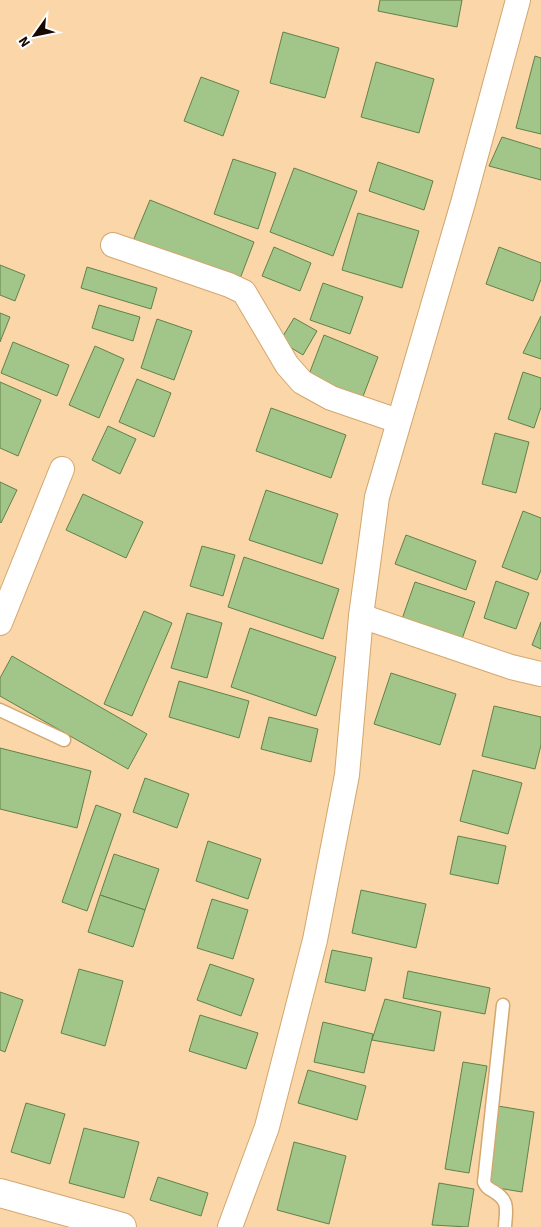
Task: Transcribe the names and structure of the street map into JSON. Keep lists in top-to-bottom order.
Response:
{
  "north": "bottom left"
}
